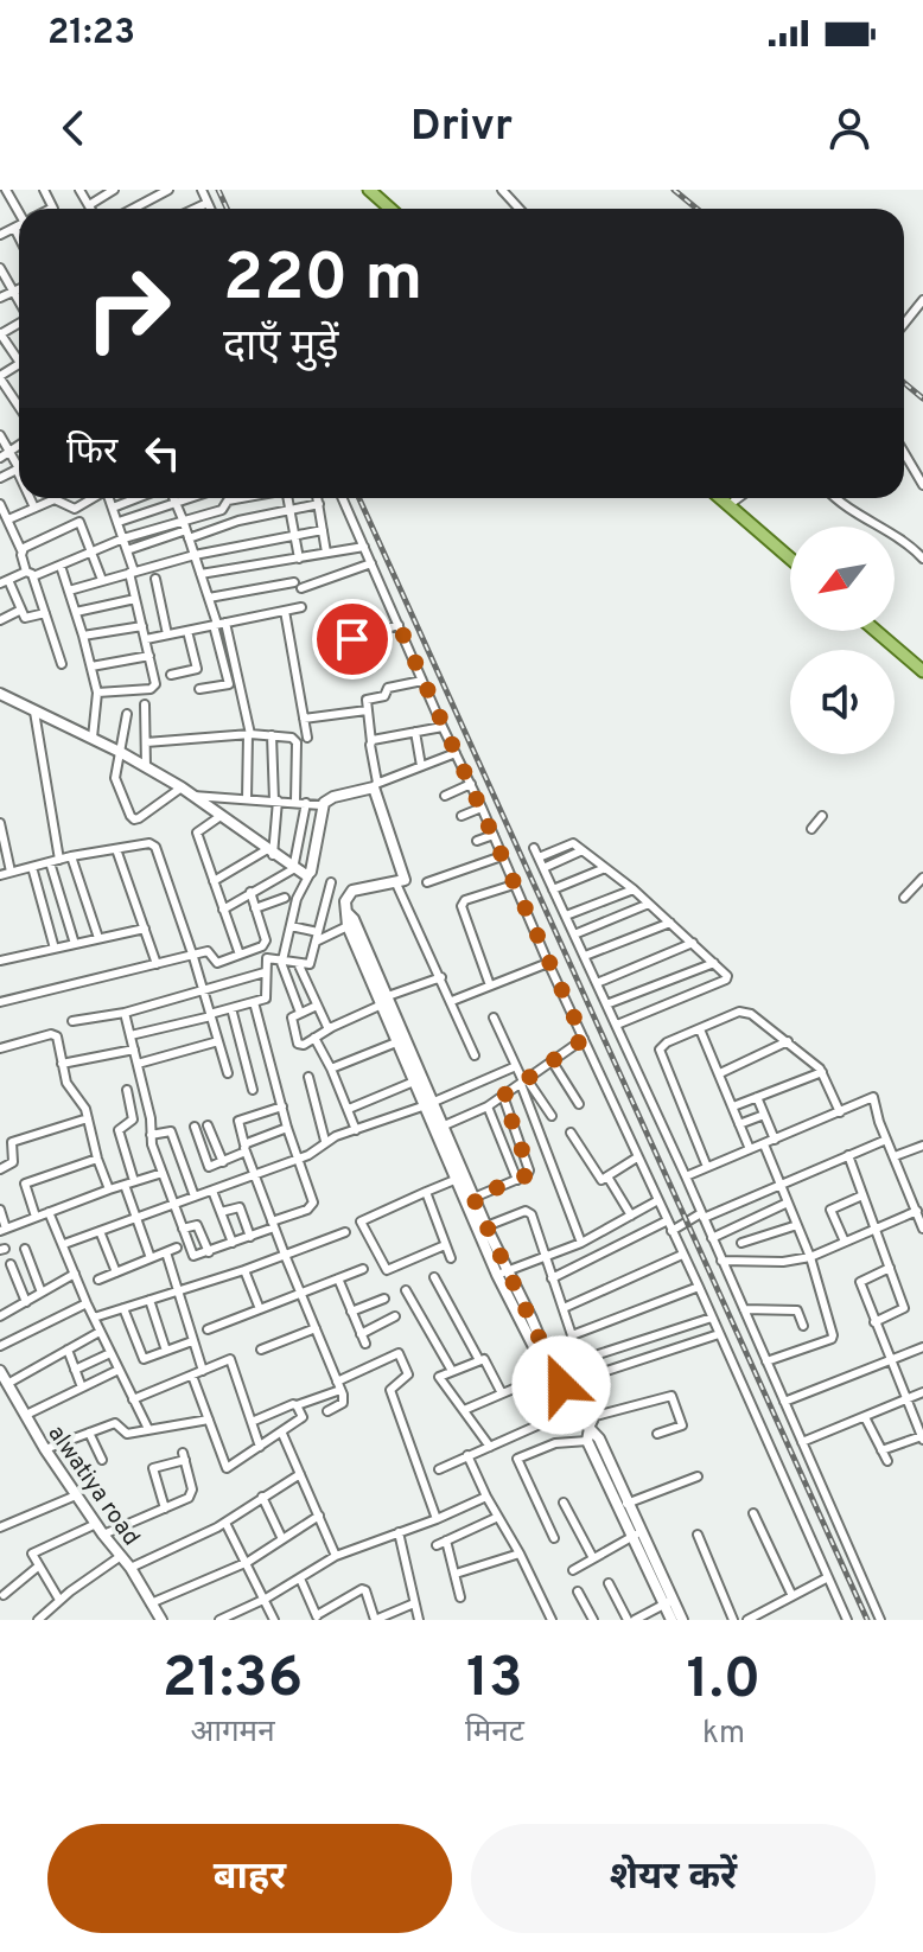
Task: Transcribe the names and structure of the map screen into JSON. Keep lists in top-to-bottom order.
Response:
{
  "streets": {
    "street": ["alwatiya road"]
  },
  "north": "bottom left",
  "page": {
    "status": "21:23",
    "header": "Drivr",
    "turn": ["220 m", "दाएँ मुड़ें"],
    "then": "फिर",
    "eta": [
      "21:36",
      "आगमन",
      "13",
      "मिनट",
      "1.0",
      "km"
    ],
    "buttons": ["बाहर", "शेयर करें"]
  }
}
